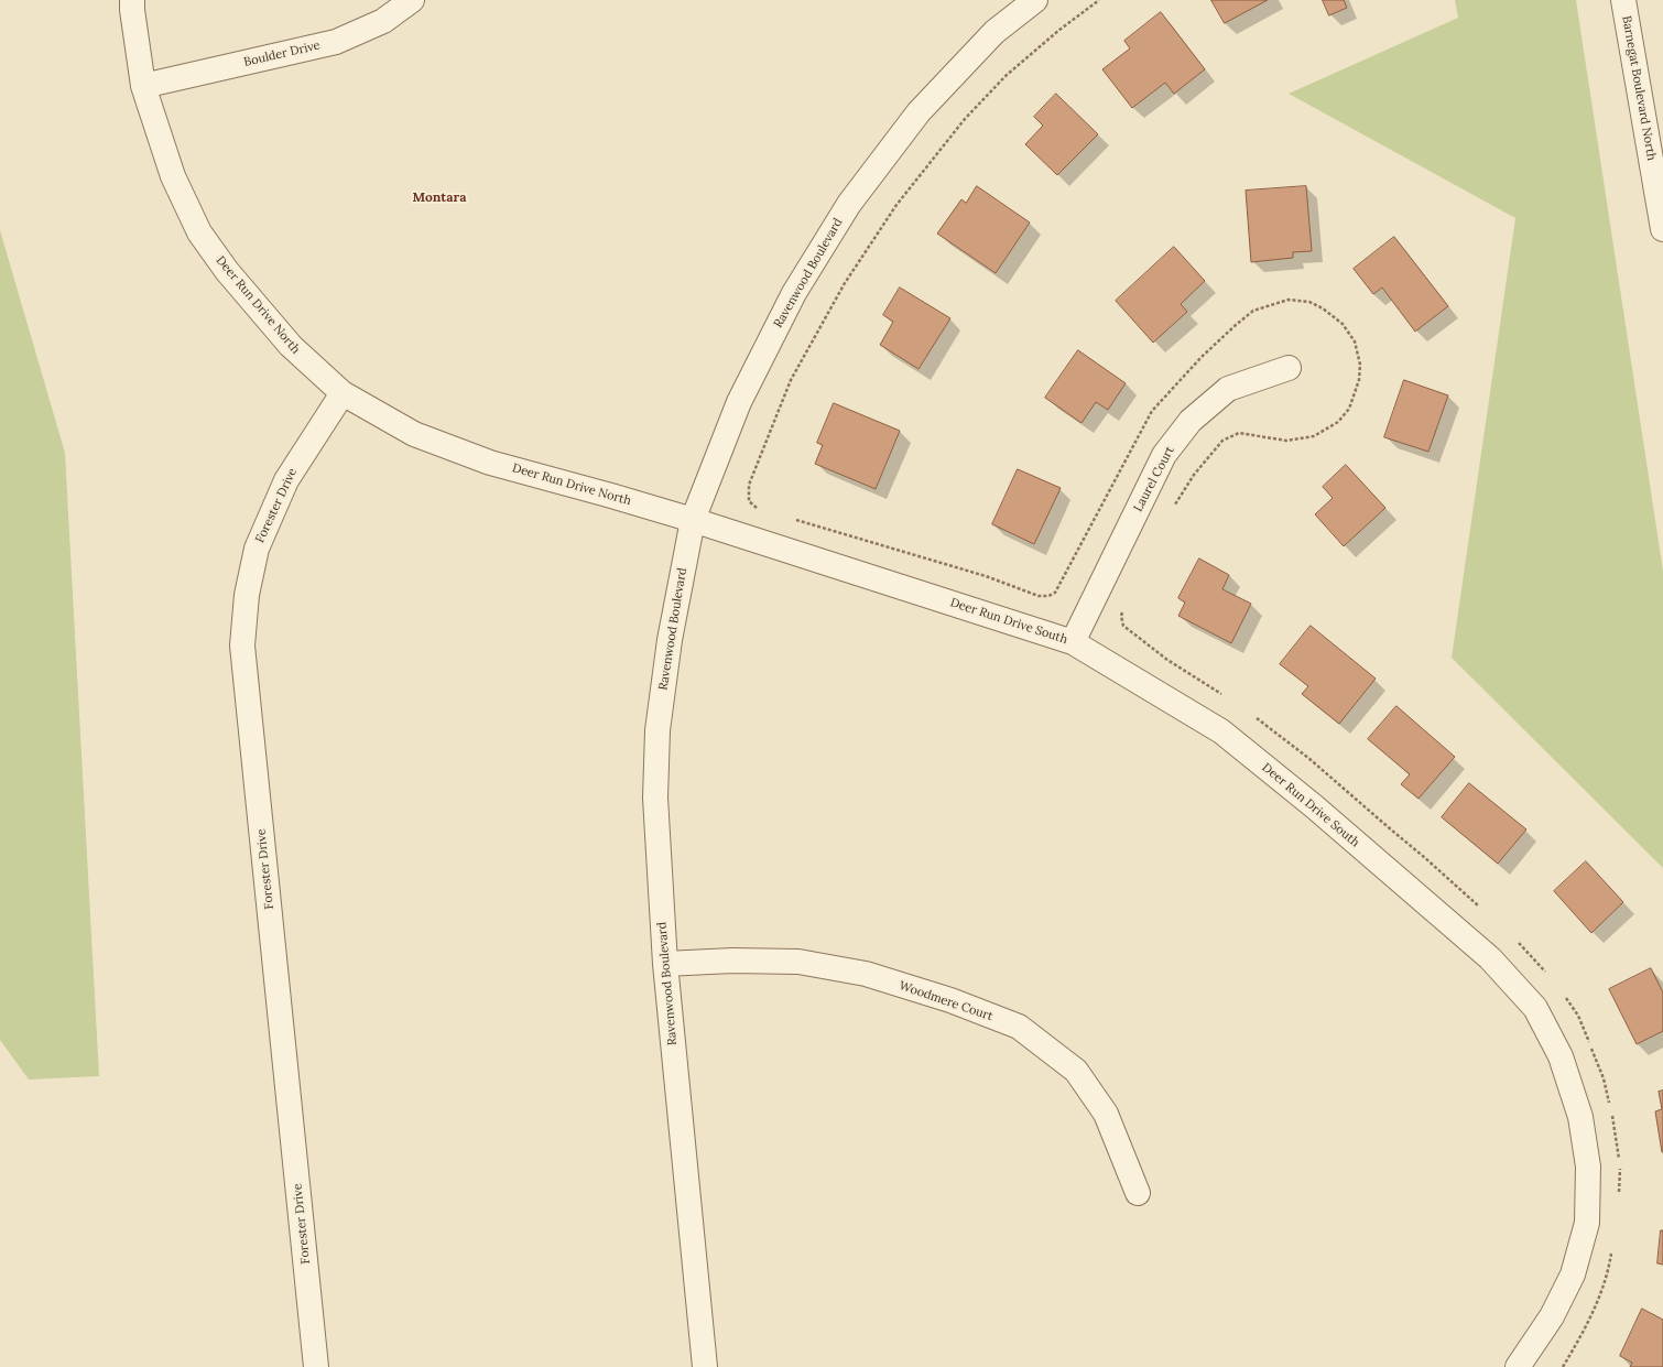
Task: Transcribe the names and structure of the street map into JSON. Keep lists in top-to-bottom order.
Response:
{
  "streets": {
    "street": [
      "Boulder Drive",
      "Barnegat Boulevard North",
      "Ravenwood Boulevard",
      "Deer Run Drive North",
      "Laurel Court",
      "Forester Drive",
      "Deer Run Drive South",
      "Woodmere Court"
    ]
  },
  "crossings": [
    ["Boulder Drive", "Deer Run Drive North"],
    ["Ravenwood Boulevard", "Deer Run Drive North"],
    ["Ravenwood Boulevard", "Deer Run Drive South"],
    ["Ravenwood Boulevard", "Woodmere Court"],
    ["Deer Run Drive North", "Forester Drive"],
    ["Deer Run Drive North", "Deer Run Drive South"],
    ["Laurel Court", "Deer Run Drive South"]
  ],
  "districts": ["Montara"]
}
